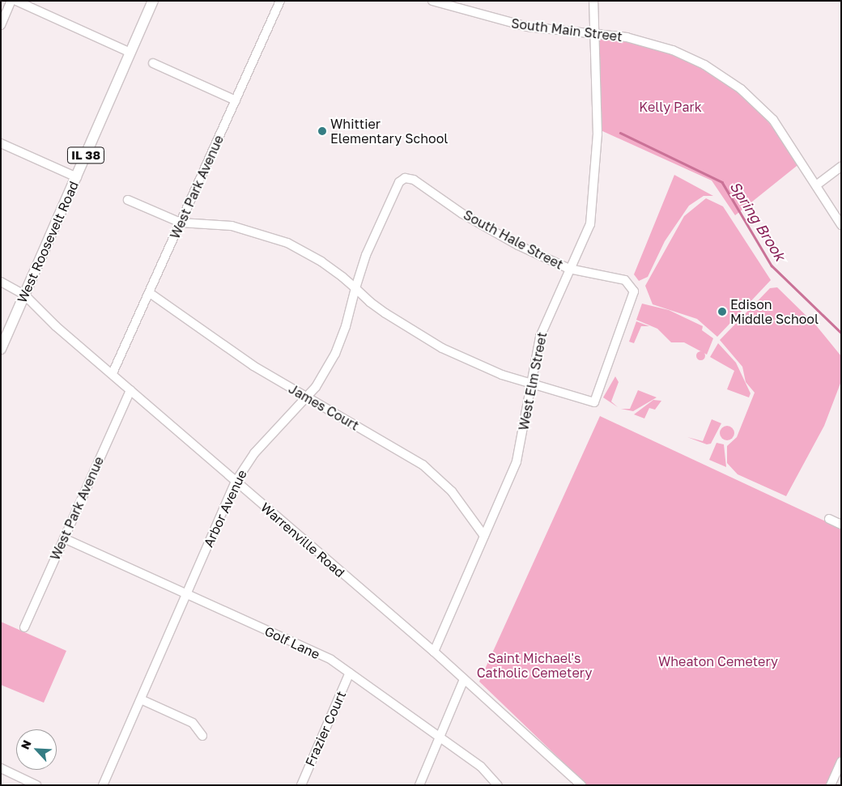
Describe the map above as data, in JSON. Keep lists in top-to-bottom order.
{
  "streets": {
    "main road": ["IL 38", "West Roosevelt Road"],
    "street": [
      "South Main Street",
      "West Park Avenue",
      "South Hale Street",
      "West Elm Street",
      "James Court",
      "Arbor Avenue",
      "Warrenville Road",
      "Golf Lane",
      "Frazier Court"
    ]
  },
  "crossings": [
    ["South Main Street", "West Elm Street"],
    ["West Park Avenue", "James Court"],
    ["West Park Avenue", "Warrenville Road"],
    ["West Park Avenue", "Golf Lane"],
    ["South Hale Street", "West Elm Street"],
    ["South Hale Street", "Arbor Avenue"],
    ["West Roosevelt Road", "Warrenville Road"],
    ["West Elm Street", "James Court"],
    ["West Elm Street", "Warrenville Road"],
    ["James Court", "Arbor Avenue"],
    ["Arbor Avenue", "Warrenville Road"],
    ["Arbor Avenue", "Golf Lane"],
    ["Golf Lane", "Frazier Court"]
  ],
  "water": ["Spring Brook"],
  "parks": ["Kelly Park", "Saint Michael's Catholic Cemetery", "Wheaton Cemetery"],
  "places": ["Whittier Elementary School", "Edison Middle School"],
  "north": "top left"
}
